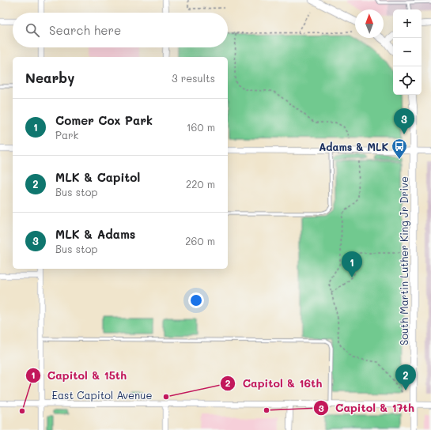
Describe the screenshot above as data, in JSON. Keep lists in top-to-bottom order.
{
  "streets": {
    "street": ["South Martin Luther King Jr Drive", "East Capitol Avenue"]
  },
  "crossings": [
    ["South Martin Luther King Jr Drive", "East Capitol Avenue"]
  ],
  "places": {
    "bus stop": ["Adams & MLK"],
    "other": ["Capitol & 16th", "Capitol & 17th", "Capitol & 15th"]
  },
  "north": "top",
  "page": {
    "map_buttons": ["+", "−"],
    "search": "Search here",
    "heading": ["Nearby", "3 results"],
    "list": [
      {
        "mark": "1",
        "name": "Comer Cox Park",
        "note": "Park",
        "value": "160 m"
      },
      {
        "mark": "2",
        "name": "MLK & Capitol",
        "note": "Bus stop",
        "value": "220 m"
      },
      {
        "mark": "3",
        "name": "MLK & Adams",
        "note": "Bus stop",
        "value": "260 m"
      }
    ],
    "pins": ["3", "1", "2"]
  }
}
